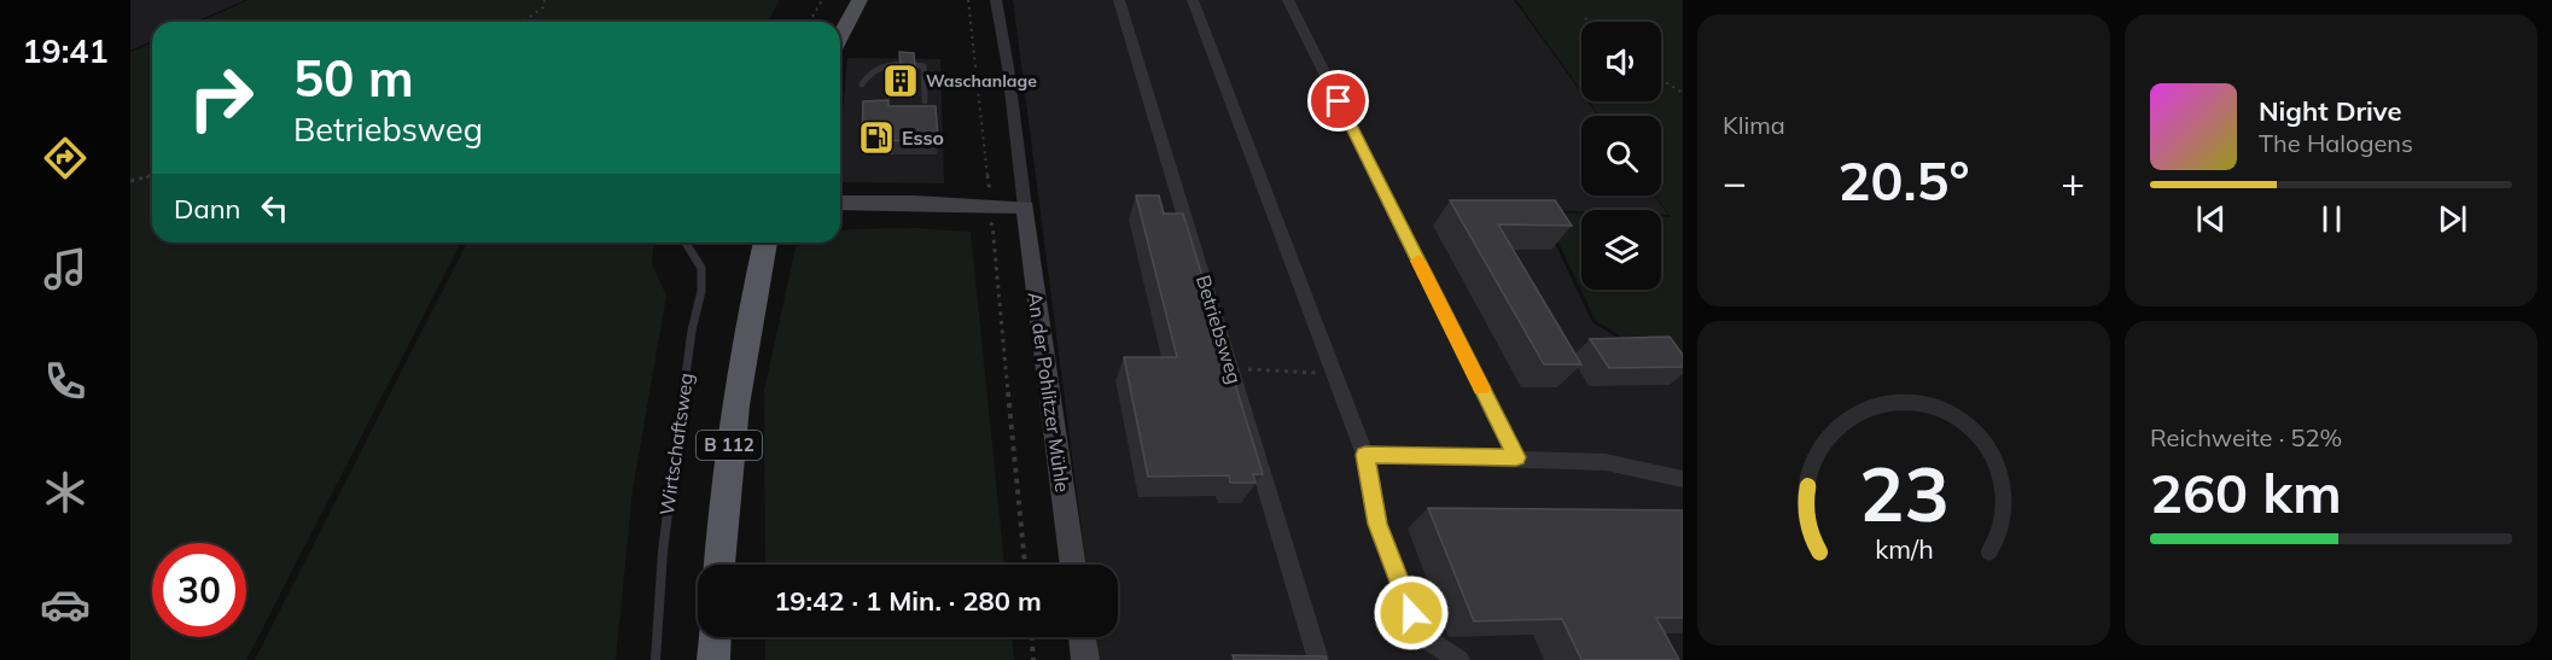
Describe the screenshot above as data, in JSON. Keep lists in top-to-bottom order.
{
  "streets": {
    "highway": ["B 112"],
    "main road": ["An der Pohlitzer Mühle"],
    "street": ["Betriebsweg"],
    "lane": ["Wirtschaftsweg"]
  },
  "places": {
    "building": ["Waschanlage"],
    "fuel station": ["Esso"]
  },
  "page": {
    "tabs": "19:41",
    "tile": [
      "Klima",
      ["Reichweite · 52%", "260 km"]
    ],
    "turn": ["50 m", "Betriebsweg"],
    "song": ["Night Drive", "The Halogens"],
    "heat": ["−", "20.5°", "+"],
    "then": "Dann",
    "limit": "30",
    "trip": "19:42 · 1 Min. · 280 m",
    "gauge": ["23", "km/h"]
  }
}
